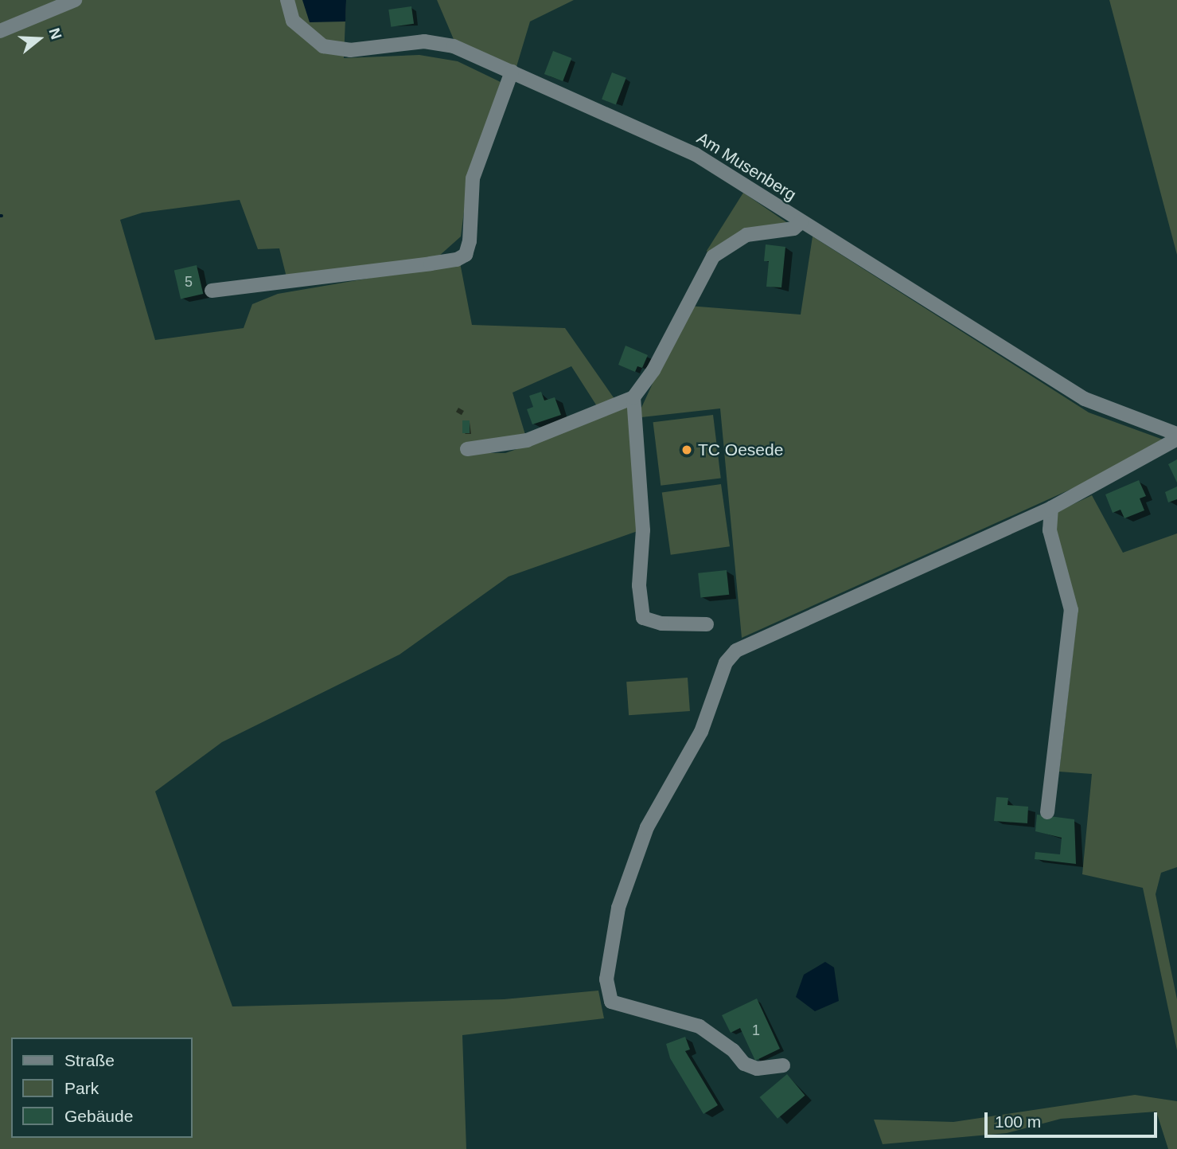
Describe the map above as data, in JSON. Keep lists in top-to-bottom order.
{
  "streets": {
    "street": ["Am Musenberg"]
  },
  "places": ["TC Oesede"],
  "house_numbers": ["5", "1"],
  "legend": ["Straße", "Park", "Gebäude"],
  "scale_bar": "100 m",
  "north": "right"
}
